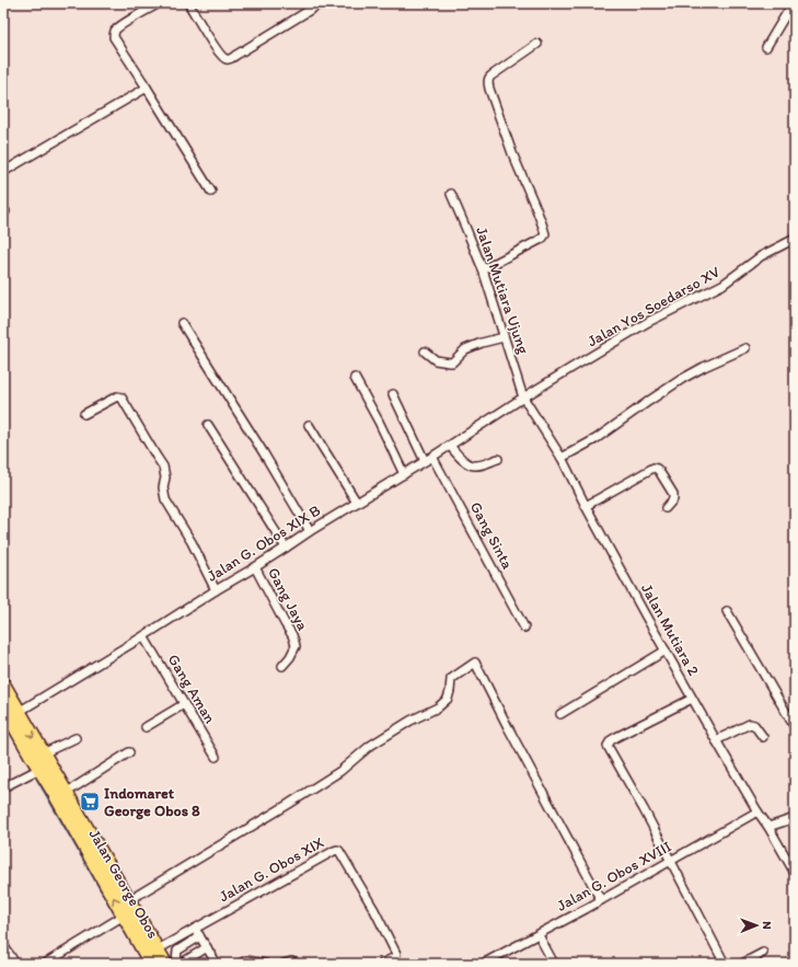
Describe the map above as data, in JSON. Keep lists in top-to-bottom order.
{
  "streets": {
    "main road": ["Jalan George Obos"],
    "street": [
      "Jalan Mutiara Ujung",
      "Jalan Yos Soedarso XV",
      "Gang Sinta",
      "Jalan G. Obos XIX B",
      "Gang Jaya",
      "Jalan Mutiara 2",
      "Gang Aman",
      "Jalan G. Obos XIX",
      "Jalan G. Obos XVIII"
    ]
  },
  "crossings": [
    ["Jalan Mutiara Ujung", "Jalan Yos Soedarso XV"],
    ["Jalan Mutiara Ujung", "Jalan G. Obos XIX B"],
    ["Jalan Mutiara Ujung", "Jalan Mutiara 2"],
    ["Jalan Yos Soedarso XV", "Jalan G. Obos XIX B"],
    ["Jalan Yos Soedarso XV", "Jalan Mutiara 2"],
    ["Gang Sinta", "Jalan G. Obos XIX B"],
    ["Jalan G. Obos XIX B", "Gang Jaya"],
    ["Jalan G. Obos XIX B", "Jalan Mutiara 2"],
    ["Jalan G. Obos XIX B", "Gang Aman"],
    ["Jalan G. Obos XIX B", "Jalan George Obos"],
    ["Jalan Mutiara 2", "Jalan G. Obos XVIII"],
    ["Jalan G. Obos XIX", "Jalan George Obos"]
  ],
  "places": {
    "supermarket": ["Indomaret George Obos 8"]
  },
  "north": "right"
}
